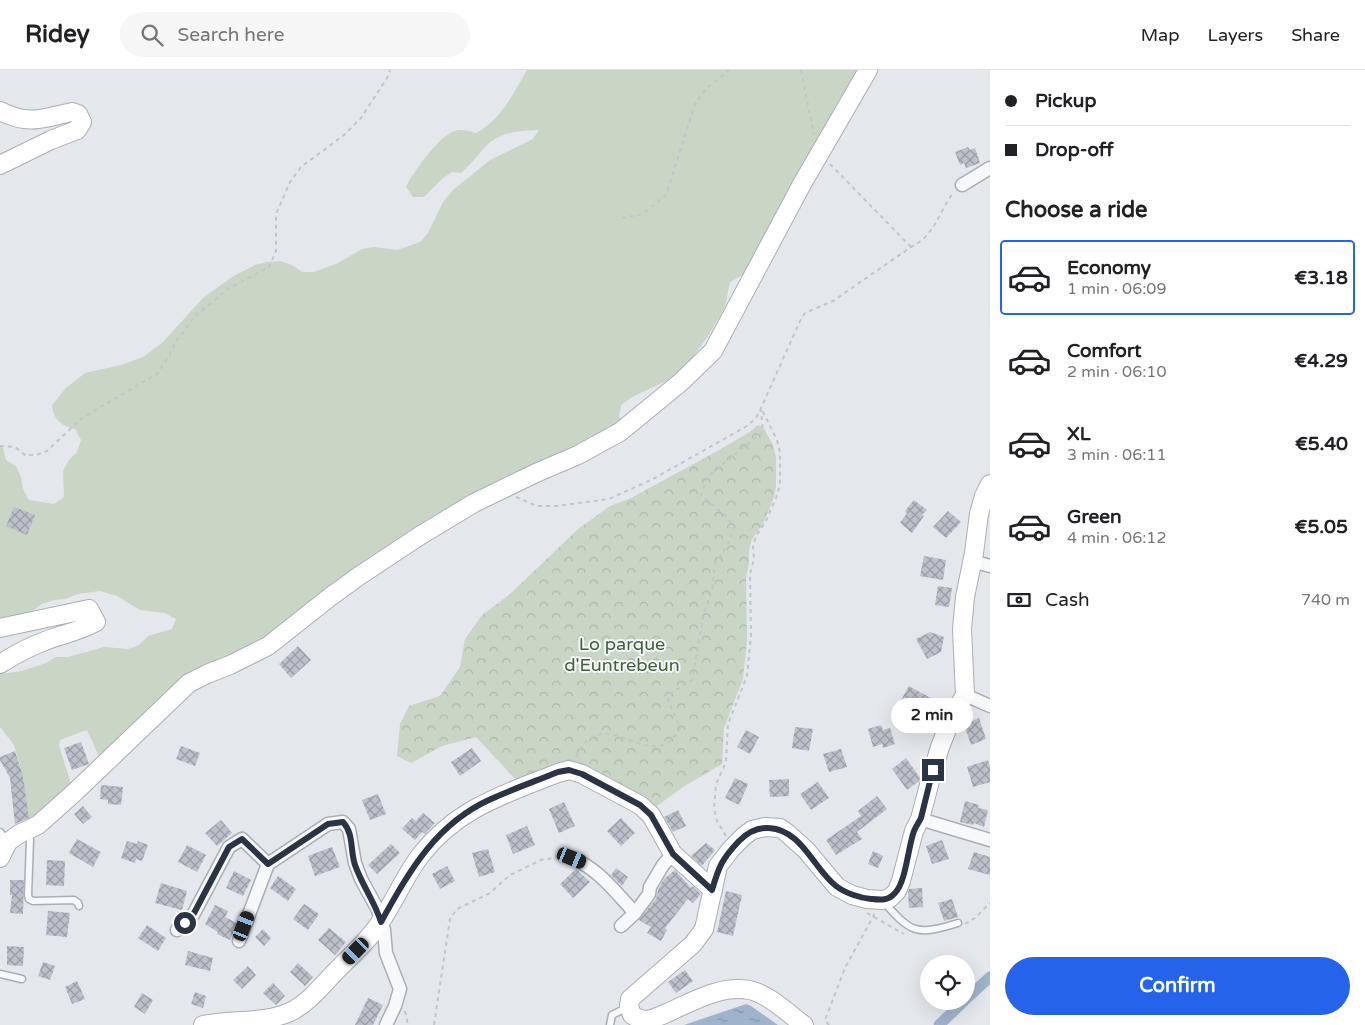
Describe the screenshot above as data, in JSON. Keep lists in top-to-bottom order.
{
  "parks": ["Lo parque d'Euntrebeun"],
  "page": {
    "header": "Ridey",
    "search": "Search here",
    "nav": ["Map", "Layers", "Share"],
    "banner": ["Pickup", "Drop-off"],
    "heading": "Choose a ride",
    "list": [
      {
        "name": "Economy",
        "note": "1 min · 06:09",
        "value": "€3.18"
      },
      {
        "name": "Comfort",
        "note": "2 min · 06:10",
        "value": "€4.29"
      },
      {
        "name": "XL",
        "note": "3 min · 06:11",
        "value": "€5.40"
      },
      {
        "name": "Green",
        "note": "4 min · 06:12",
        "value": "€5.05"
      }
    ],
    "pay": ["Cash", "740 m"],
    "bubble": "2 min",
    "buttons": "Confirm"
  }
}
